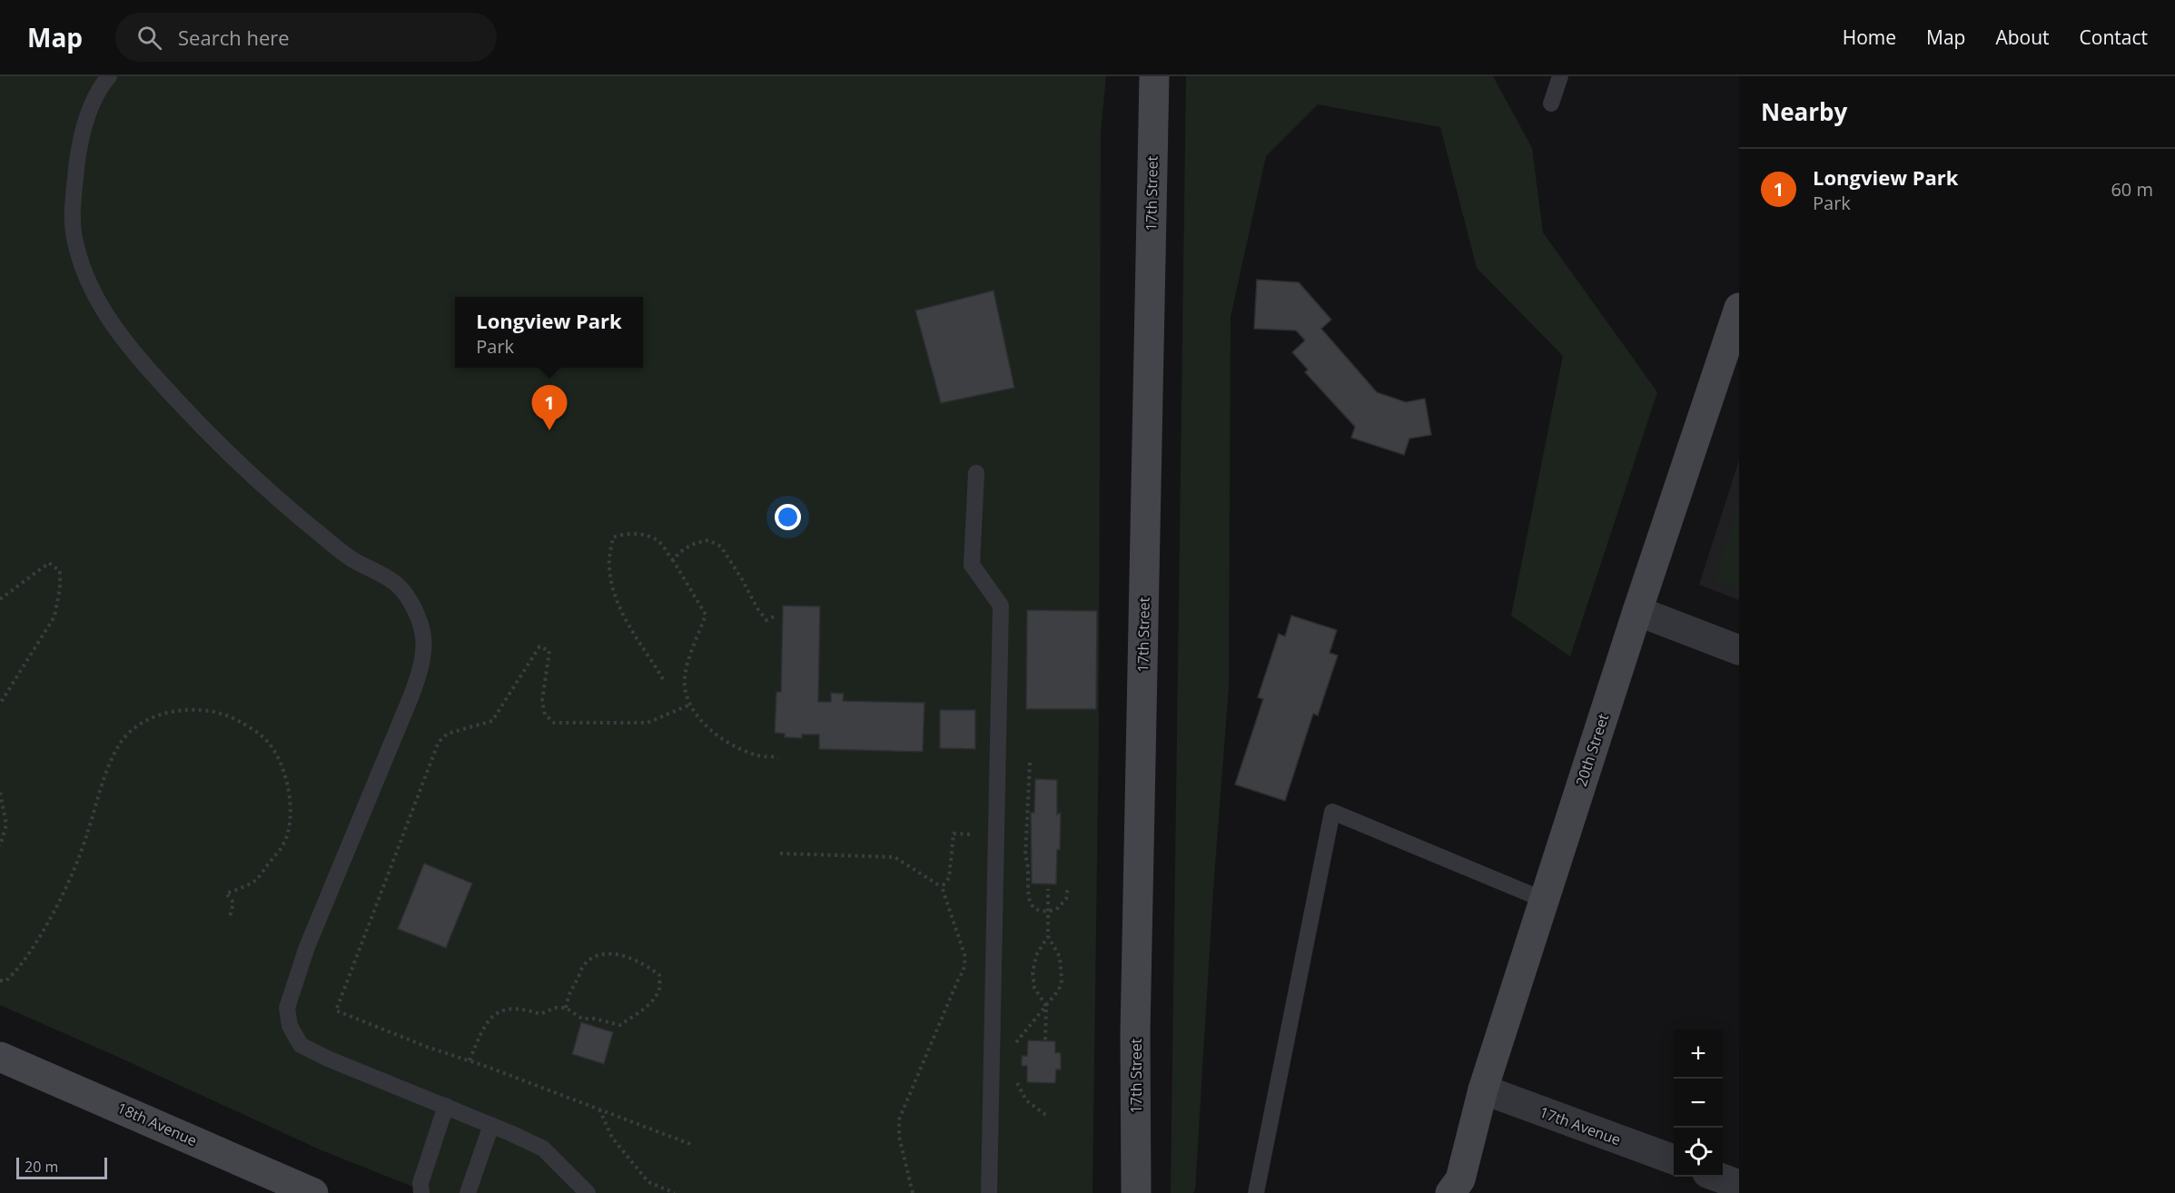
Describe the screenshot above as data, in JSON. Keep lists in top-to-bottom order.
{
  "streets": {
    "street": [
      "17th Street",
      "20th Street",
      "18th Avenue",
      "17th Avenue"
    ]
  },
  "crossings": [
    ["20th Street", "17th Avenue"]
  ],
  "scale_bar": "20 m",
  "page": {
    "header": "Map",
    "search": "Search here",
    "nav": [
      "Home",
      "Map",
      "About",
      "Contact"
    ],
    "heading": "Nearby",
    "list": [
      {
        "mark": "1",
        "name": "Longview Park",
        "note": "Park",
        "value": "60 m"
      }
    ],
    "popup": ["Longview Park", "Park"],
    "pins": "1",
    "map_buttons": ["+", "−"],
    "scale": "20 m"
  }
}
